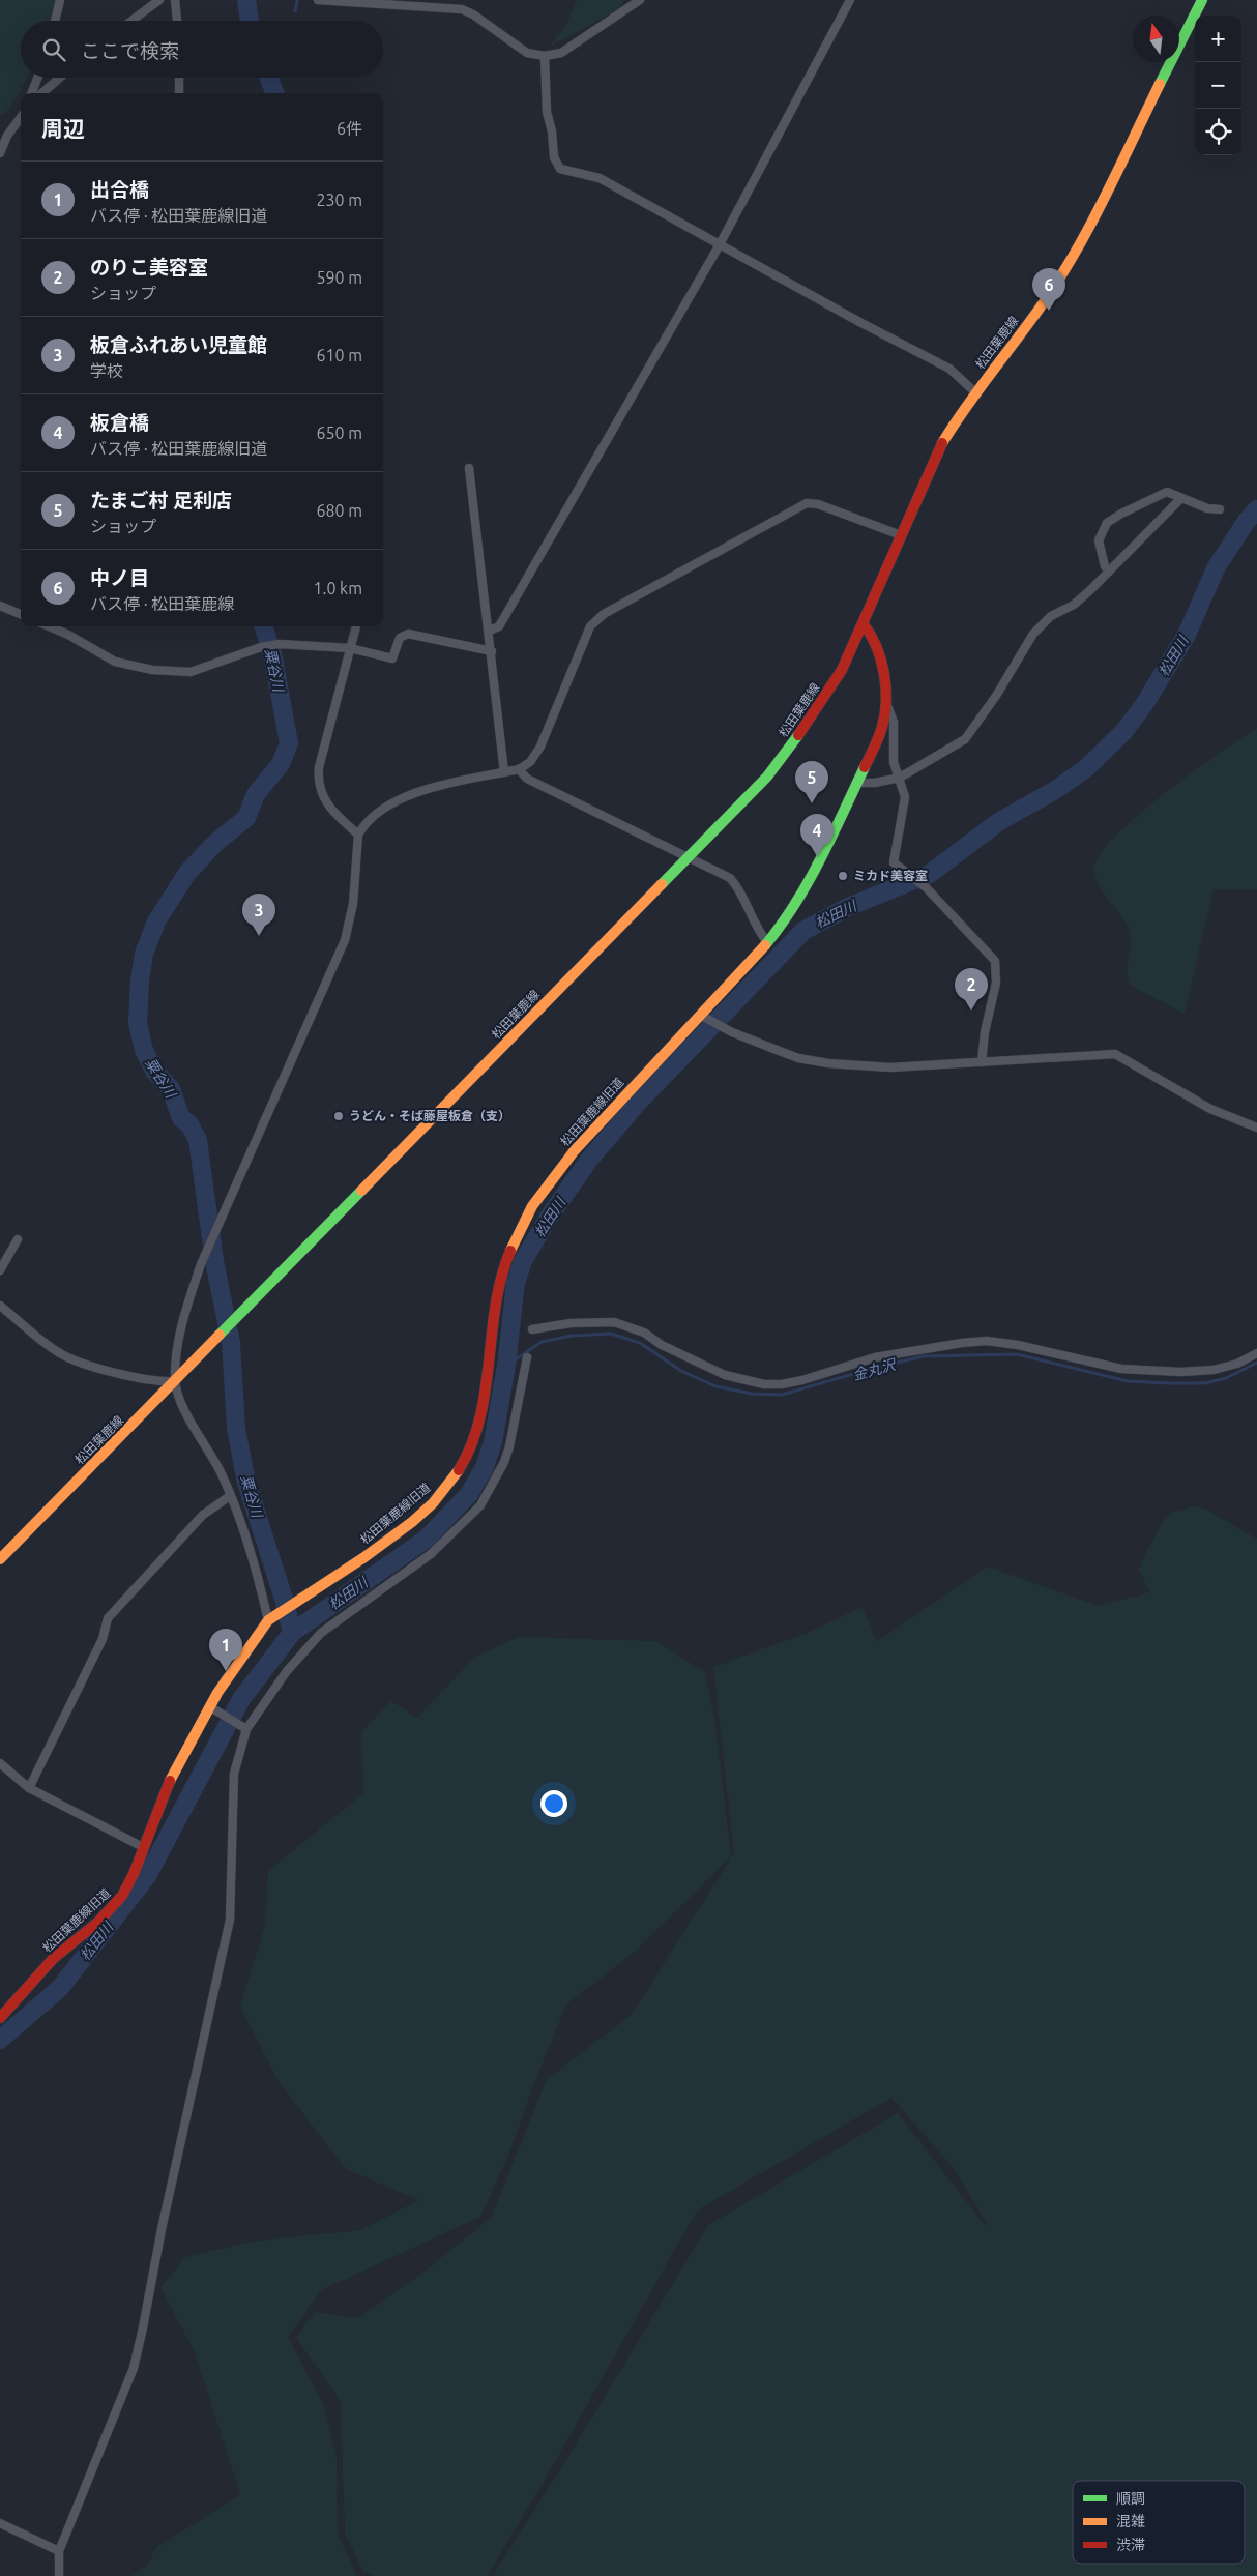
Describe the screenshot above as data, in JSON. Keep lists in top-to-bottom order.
{
  "streets": {
    "main road": ["松田葉鹿線", "松田葉鹿線旧道"]
  },
  "crossings": [
    ["松田葉鹿線", "松田葉鹿線旧道"]
  ],
  "water": ["松田川", "粟谷川", "金丸沢"],
  "places": ["ミカド美容室", "うどん・そば藤屋板倉（支）"],
  "legend": ["順調", "混雑", "渋滞"],
  "north": "top",
  "page": {
    "map_buttons": ["+", "−"],
    "search": "ここで検索",
    "heading": ["周辺", "6件"],
    "list": [
      {
        "mark": "1",
        "name": "出合橋",
        "note": "バス停 · 松田葉鹿線旧道",
        "value": "230 m"
      },
      {
        "mark": "2",
        "name": "のりこ美容室",
        "note": "ショップ",
        "value": "590 m"
      },
      {
        "mark": "3",
        "name": "板倉ふれあい児童館",
        "note": "学校",
        "value": "610 m"
      },
      {
        "mark": "4",
        "name": "板倉橋",
        "note": "バス停 · 松田葉鹿線旧道",
        "value": "650 m"
      },
      {
        "mark": "5",
        "name": "たまご村 足利店",
        "note": "ショップ",
        "value": "680 m"
      },
      {
        "mark": "6",
        "name": "中ノ目",
        "note": "バス停 · 松田葉鹿線",
        "value": "1.0 km"
      }
    ],
    "pins": [
      "6",
      "5",
      "4",
      "3",
      "2",
      "1"
    ]
  }
}
